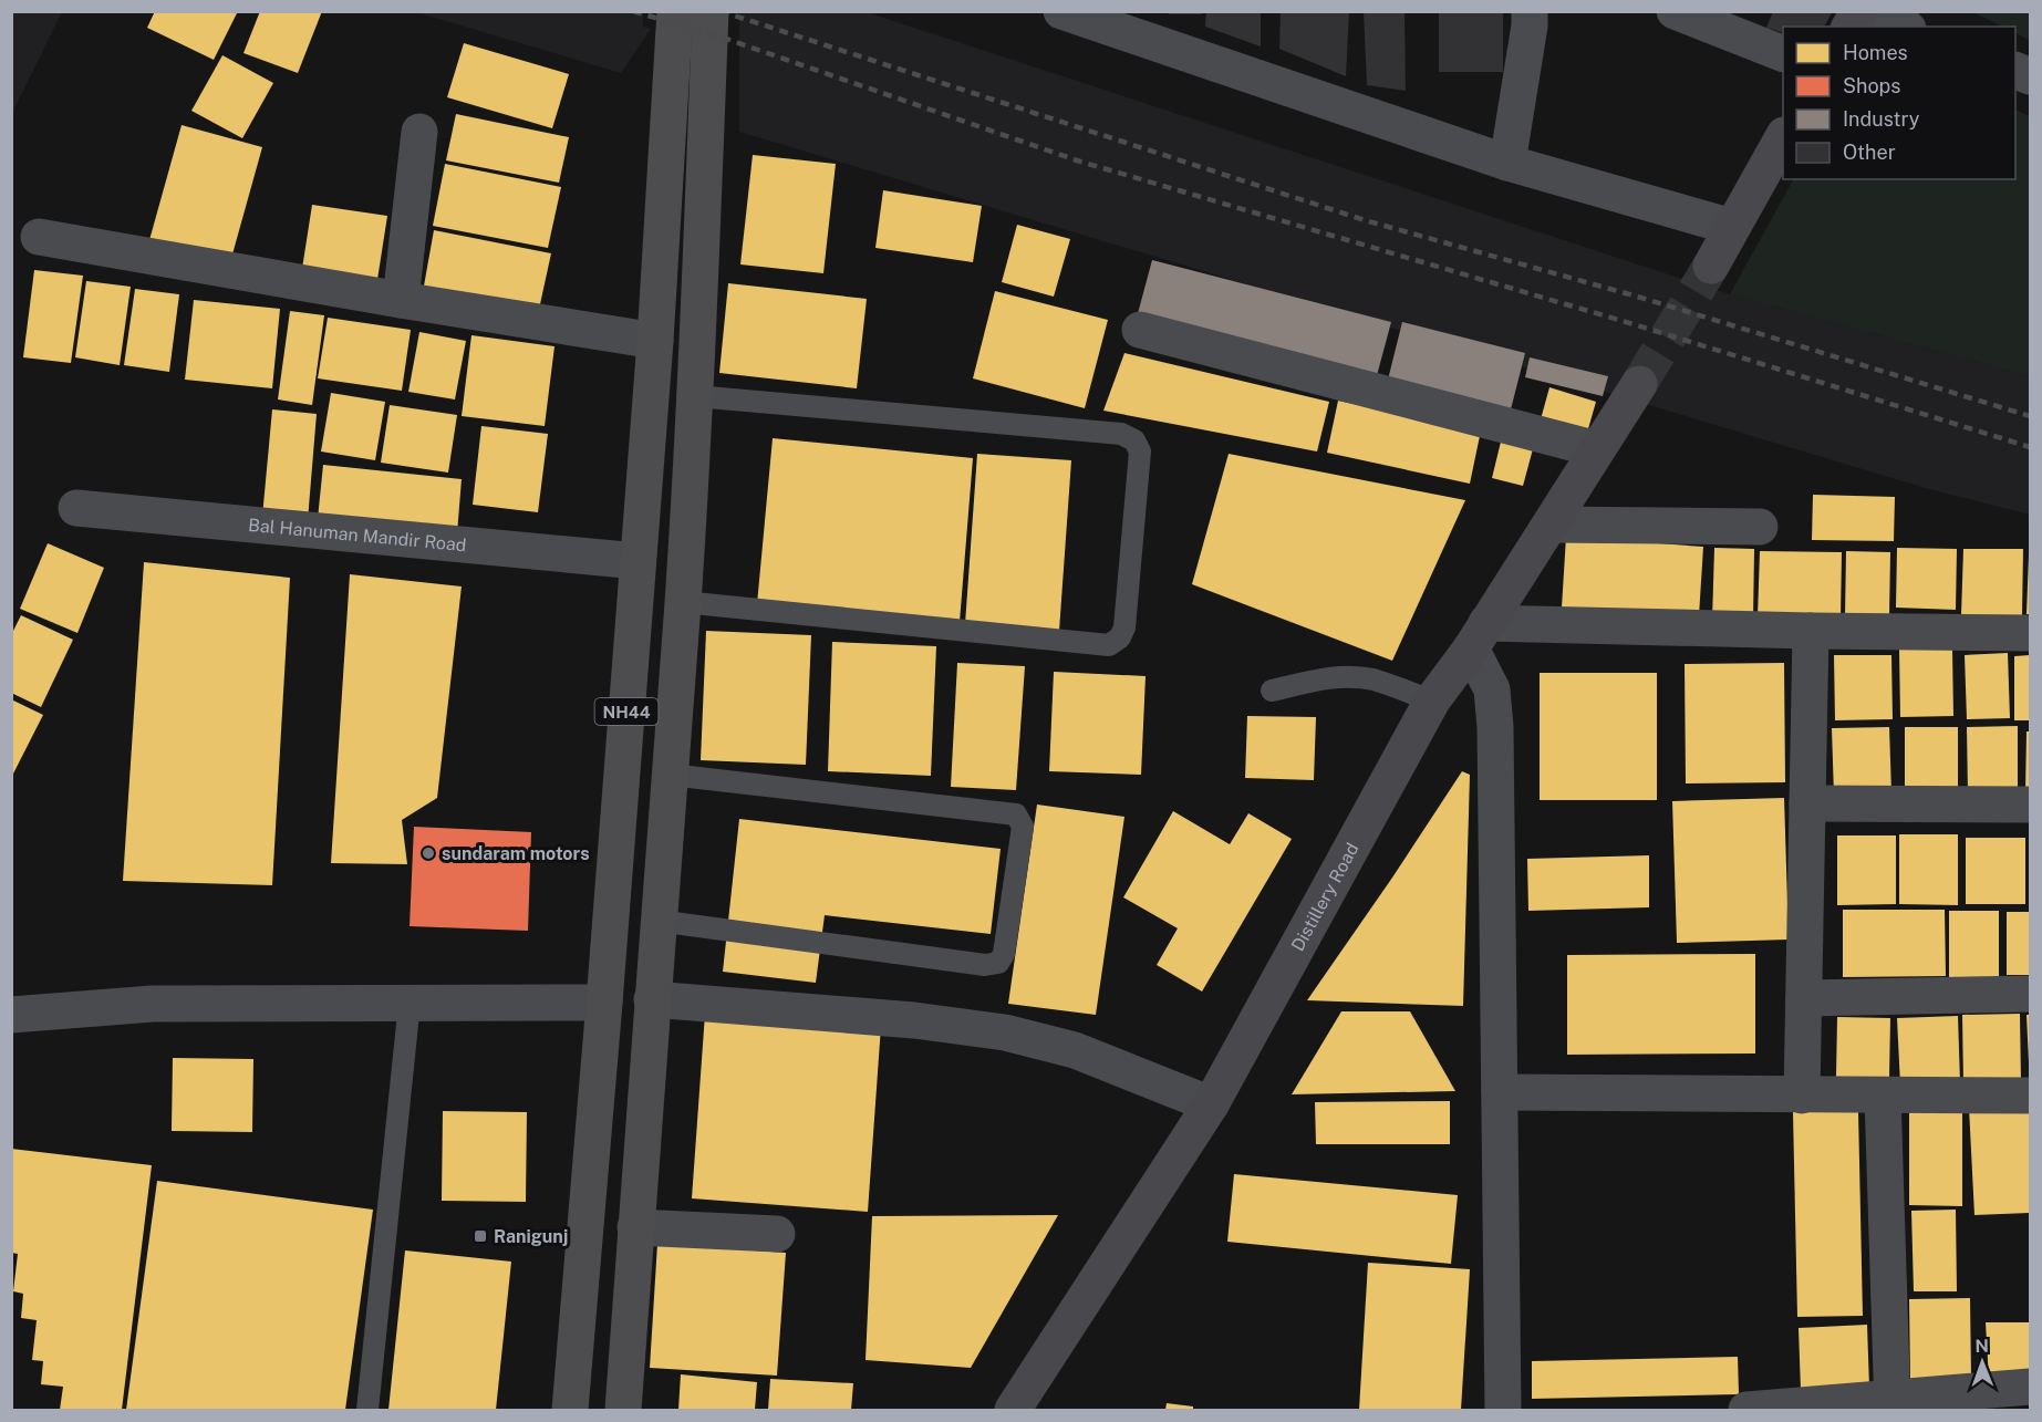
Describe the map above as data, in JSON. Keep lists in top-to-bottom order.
{
  "streets": {
    "highway": ["NH44"],
    "street": ["Bal Hanuman Mandir Road", "Distillery Road"]
  },
  "crossings": [
    ["Bal Hanuman Mandir Road", "NH44"]
  ],
  "places": {
    "other": ["sundaram motors"],
    "transit": ["Ranigunj"]
  },
  "legend": [
    "Homes",
    "Shops",
    "Industry",
    "Other"
  ],
  "north": "top"
}
